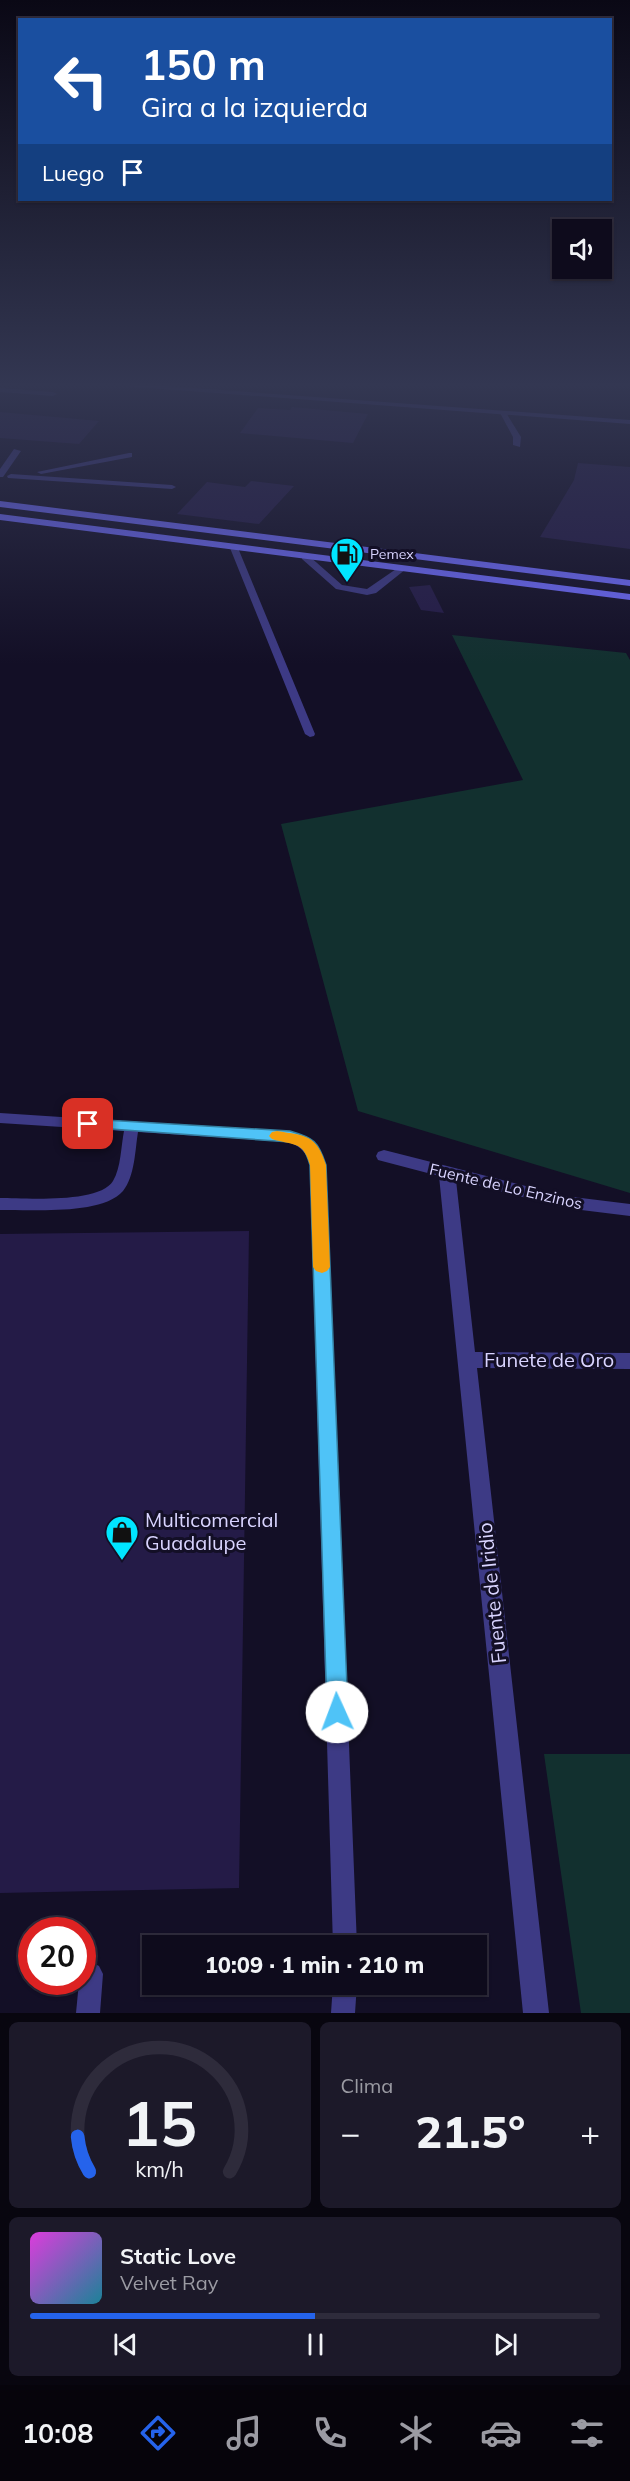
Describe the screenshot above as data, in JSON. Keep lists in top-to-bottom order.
{
  "streets": {
    "street": ["Fuente de Lo Enzinos", "Funete de Oro", "Fuente de Iridio"]
  },
  "crossings": [
    ["Fuente de Lo Enzinos", "Fuente de Iridio"],
    ["Funete de Oro", "Fuente de Iridio"]
  ],
  "places": {
    "fuel station": ["Pemex"],
    "shop": ["Multicomercial Guadalupe"]
  },
  "page": {
    "turn": ["150 m", "Gira a la izquierda"],
    "then": "Luego",
    "limit": "20",
    "trip": "10:09 · 1 min · 210 m",
    "tile": "Clima",
    "heat": ["−", "21.5°", "+"],
    "song": ["Static Love", "Velvet Ray"],
    "tabs": "10:08",
    "gauge": ["15", "km/h"]
  }
}
